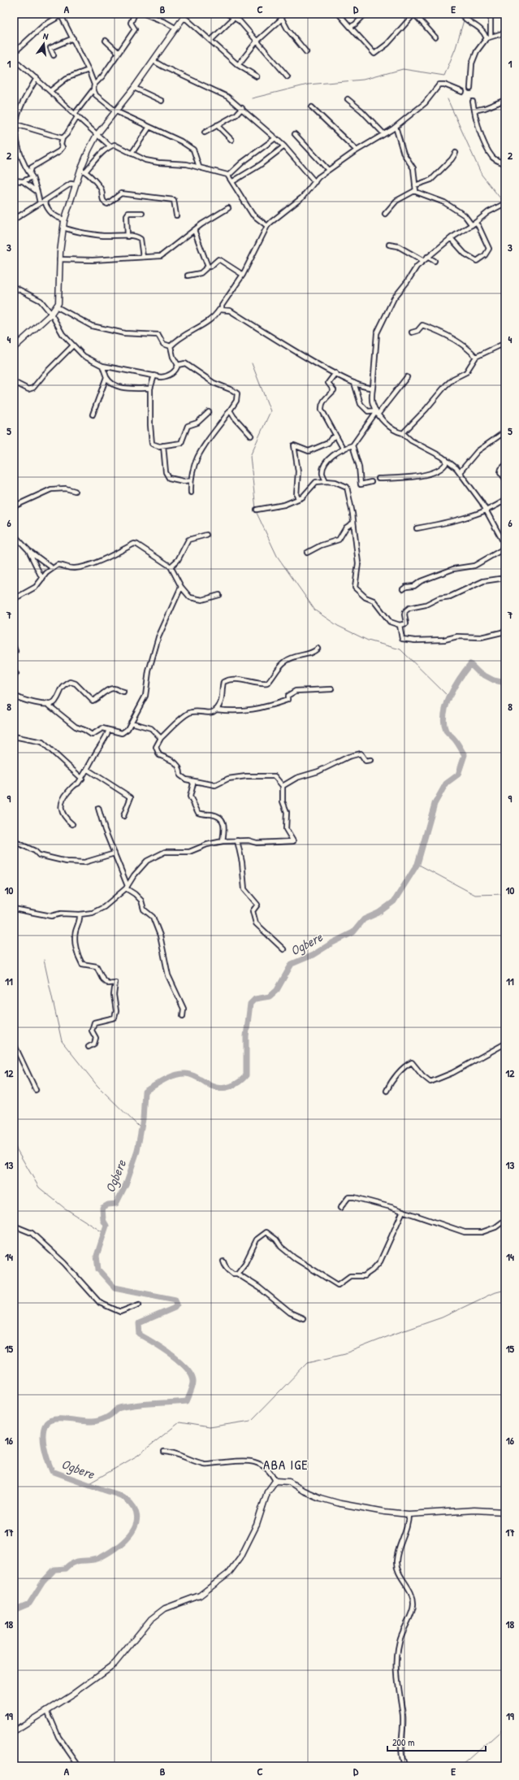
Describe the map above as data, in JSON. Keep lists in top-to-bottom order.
{
  "districts": ["ABA IGE"],
  "water": ["Ogbere"],
  "scale_bar": "200 m",
  "north": "top",
  "grid": {
    "columns": [
      "A",
      "B",
      "C",
      "D",
      "E"
    ],
    "rows": [
      "1",
      "2",
      "3",
      "4",
      "5",
      "6",
      "7",
      "8",
      "9",
      "10",
      "11",
      "12",
      "13",
      "14",
      "15",
      "16",
      "17",
      "18",
      "19"
    ]
  }
}
